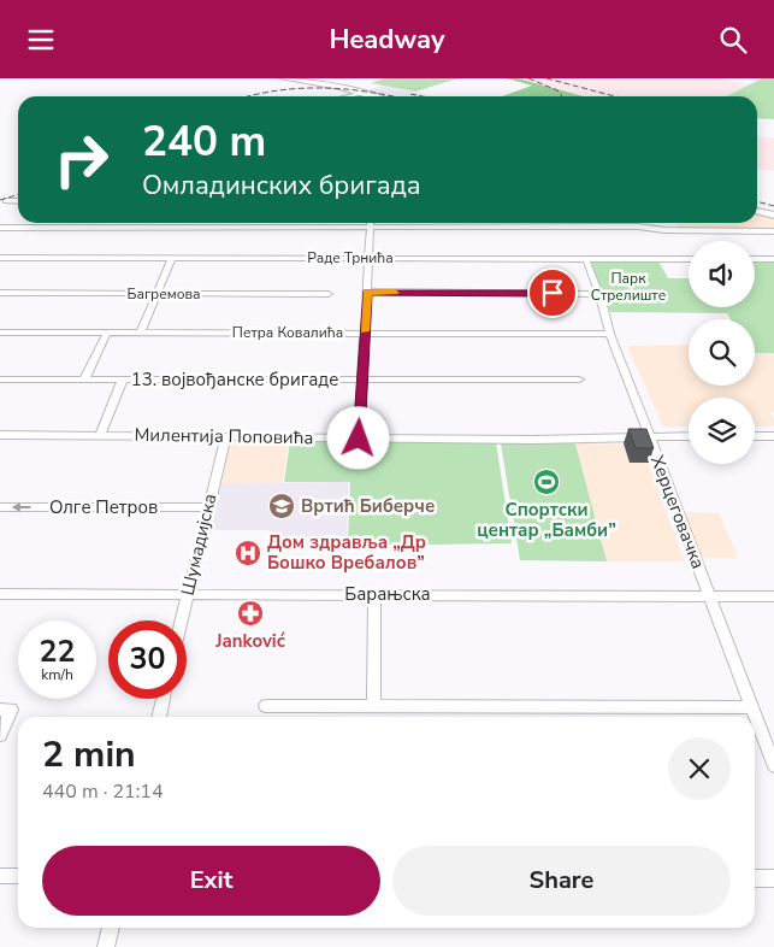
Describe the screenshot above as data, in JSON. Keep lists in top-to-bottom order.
{
  "streets": {
    "street": [
      "Раде Трнића",
      "Багремова",
      "Петра Ковалића",
      "13. војвођанске бригаде",
      "Милентија Поповића",
      "Олге Петров",
      "Херцеговачка",
      "Шумадијска",
      "Барањска"
    ]
  },
  "crossings": [
    ["Раде Трнића", "Херцеговачка"],
    ["Петра Ковалића", "Херцеговачка"],
    ["Милентија Поповића", "Херцеговачка"],
    ["Милентија Поповића", "Шумадијска"],
    ["Олге Петров", "Шумадијска"],
    ["Херцеговачка", "Барањска"],
    ["Шумадијска", "Барањска"]
  ],
  "one_way": ["Олге Петров"],
  "parks": ["Парк Стрелиште"],
  "places": {
    "sports": ["Спортски центар „Бамби”"],
    "school or university": ["Вртић Биберче"],
    "hospital": ["Дом здравља „Др Бошко Вребалов”"],
    "pharmacy": ["Janković"]
  },
  "page": {
    "header": "Headway",
    "turn": ["240 m", "Омладинских бригада"],
    "speed": "22 km/h",
    "limit": "30",
    "heading": ["2 min", "440 m · 21:14"],
    "buttons": ["Exit", "Share"]
  }
}
